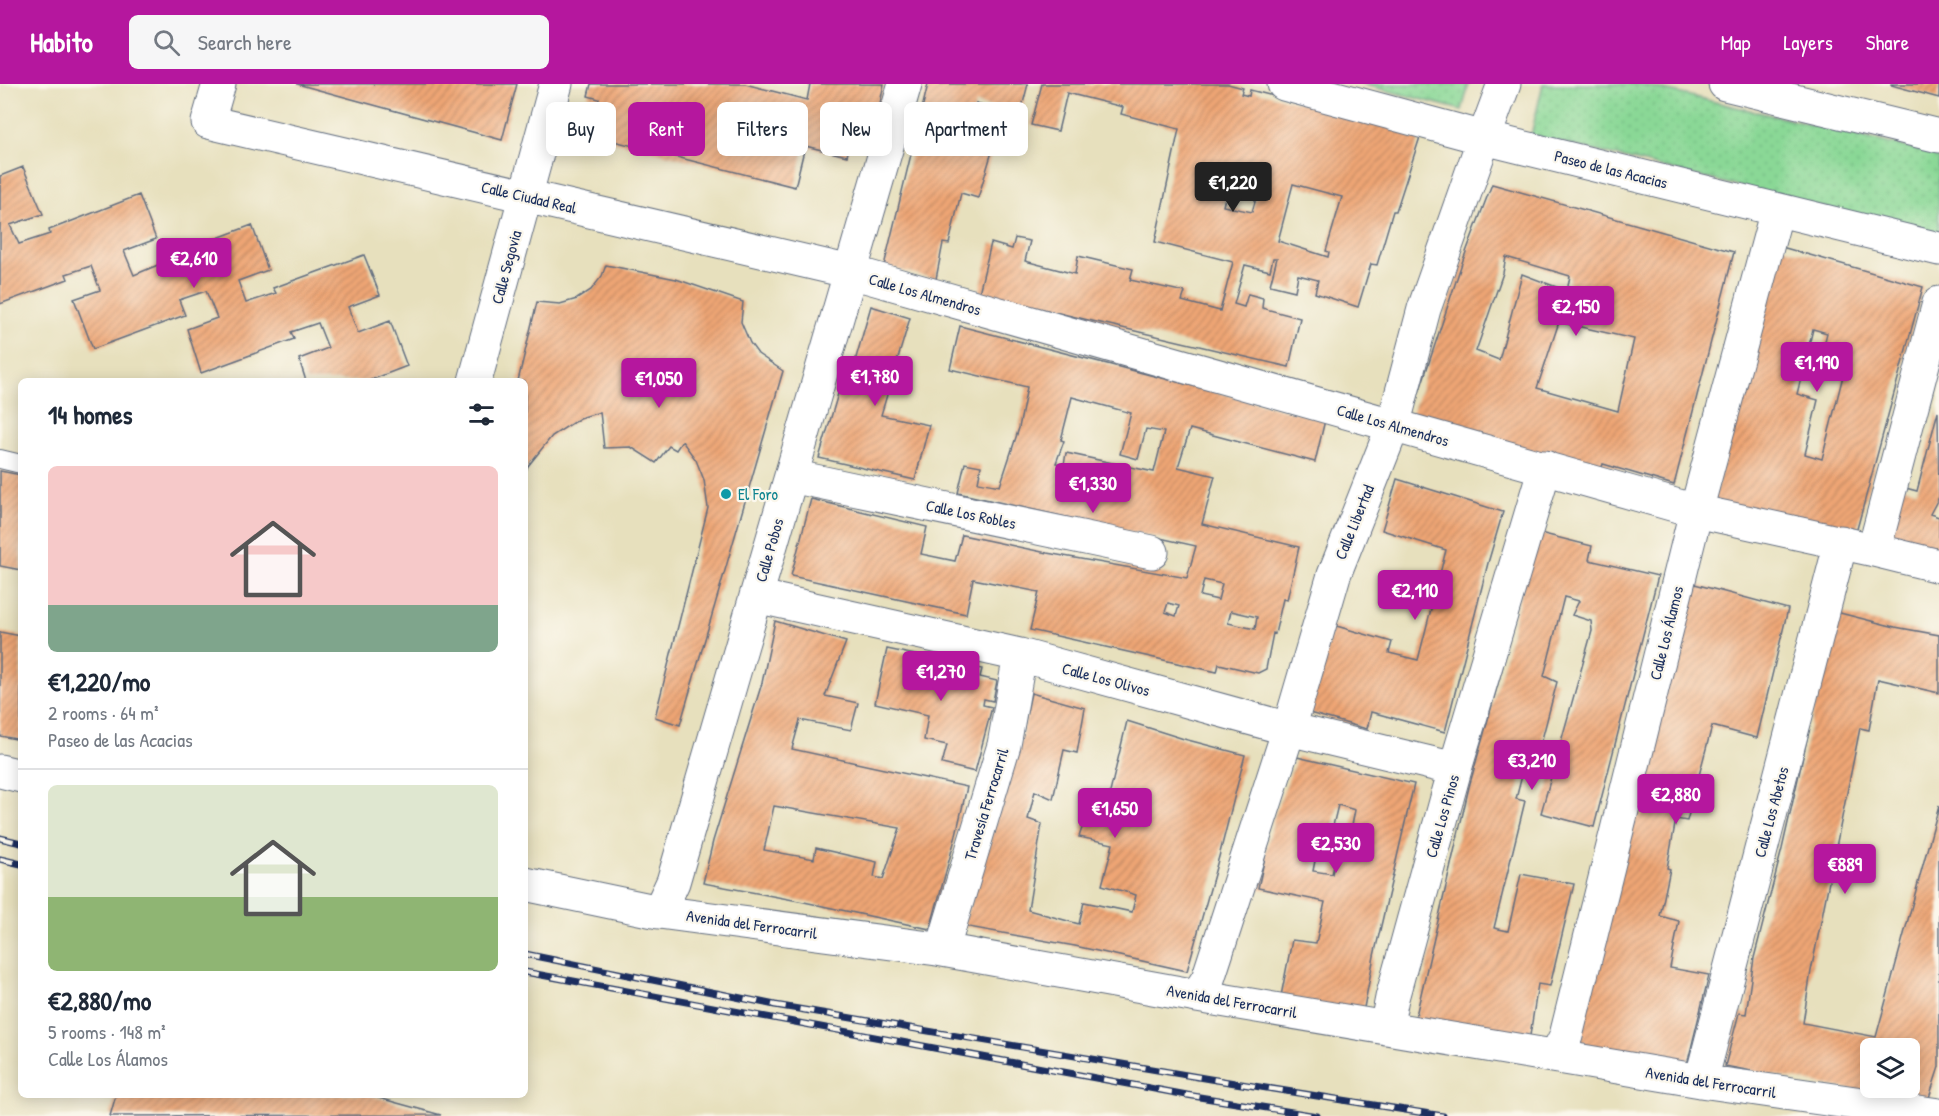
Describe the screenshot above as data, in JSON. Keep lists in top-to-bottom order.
{
  "streets": {
    "street": [
      "Paseo de las Acacias",
      "Calle Ciudad Real",
      "Calle Segovia",
      "Calle Los Almendros",
      "Calle Los Robles",
      "Calle Libertad",
      "Calle Pobos",
      "Calle Los Álamos",
      "Calle Los Olivos",
      "Travesía Ferrocarril",
      "Calle Los Abetos",
      "Calle Los Pinos",
      "Avenida del Ferrocarril"
    ]
  },
  "crossings": [
    ["Paseo de las Acacias", "Calle Libertad"],
    ["Paseo de las Acacias", "Calle Los Álamos"],
    ["Calle Ciudad Real", "Calle Segovia"],
    ["Calle Ciudad Real", "Calle Los Almendros"],
    ["Calle Ciudad Real", "Calle Pobos"],
    ["Calle Los Almendros", "Calle Libertad"],
    ["Calle Los Almendros", "Calle Pobos"],
    ["Calle Los Almendros", "Calle Los Álamos"],
    ["Calle Los Almendros", "Calle Los Abetos"],
    ["Calle Los Almendros", "Calle Los Pinos"],
    ["Calle Los Robles", "Calle Pobos"],
    ["Calle Libertad", "Calle Los Olivos"],
    ["Calle Libertad", "Avenida del Ferrocarril"],
    ["Calle Pobos", "Calle Los Olivos"],
    ["Calle Pobos", "Avenida del Ferrocarril"],
    ["Calle Los Álamos", "Avenida del Ferrocarril"],
    ["Calle Los Olivos", "Travesía Ferrocarril"],
    ["Calle Los Olivos", "Calle Los Pinos"],
    ["Travesía Ferrocarril", "Avenida del Ferrocarril"],
    ["Calle Los Abetos", "Avenida del Ferrocarril"],
    ["Calle Los Pinos", "Avenida del Ferrocarril"]
  ],
  "places": ["El Foro"],
  "page": {
    "header": "Habito",
    "search": "Search here",
    "nav": ["Map", "Layers", "Share"],
    "chip": [
      "Buy",
      "Rent",
      "Filters",
      "New",
      "Apartment"
    ],
    "price": [
      "€1,220",
      "€2,610",
      "€2,150",
      "€1,190",
      "€1,780",
      "€1,050",
      "€1,330",
      "€2,110",
      "€1,270",
      "€3,210",
      "€2,880",
      "€1,650",
      "€2,530",
      "€889"
    ],
    "heading": "14 homes",
    "list": [
      {
        "name": "€1,220/mo",
        "note": "2 rooms · 64 m² · Paseo de las Acacias"
      },
      {
        "name": "€2,880/mo",
        "note": "5 rooms · 148 m² · Calle Los Álamos"
      }
    ]
  }
}
